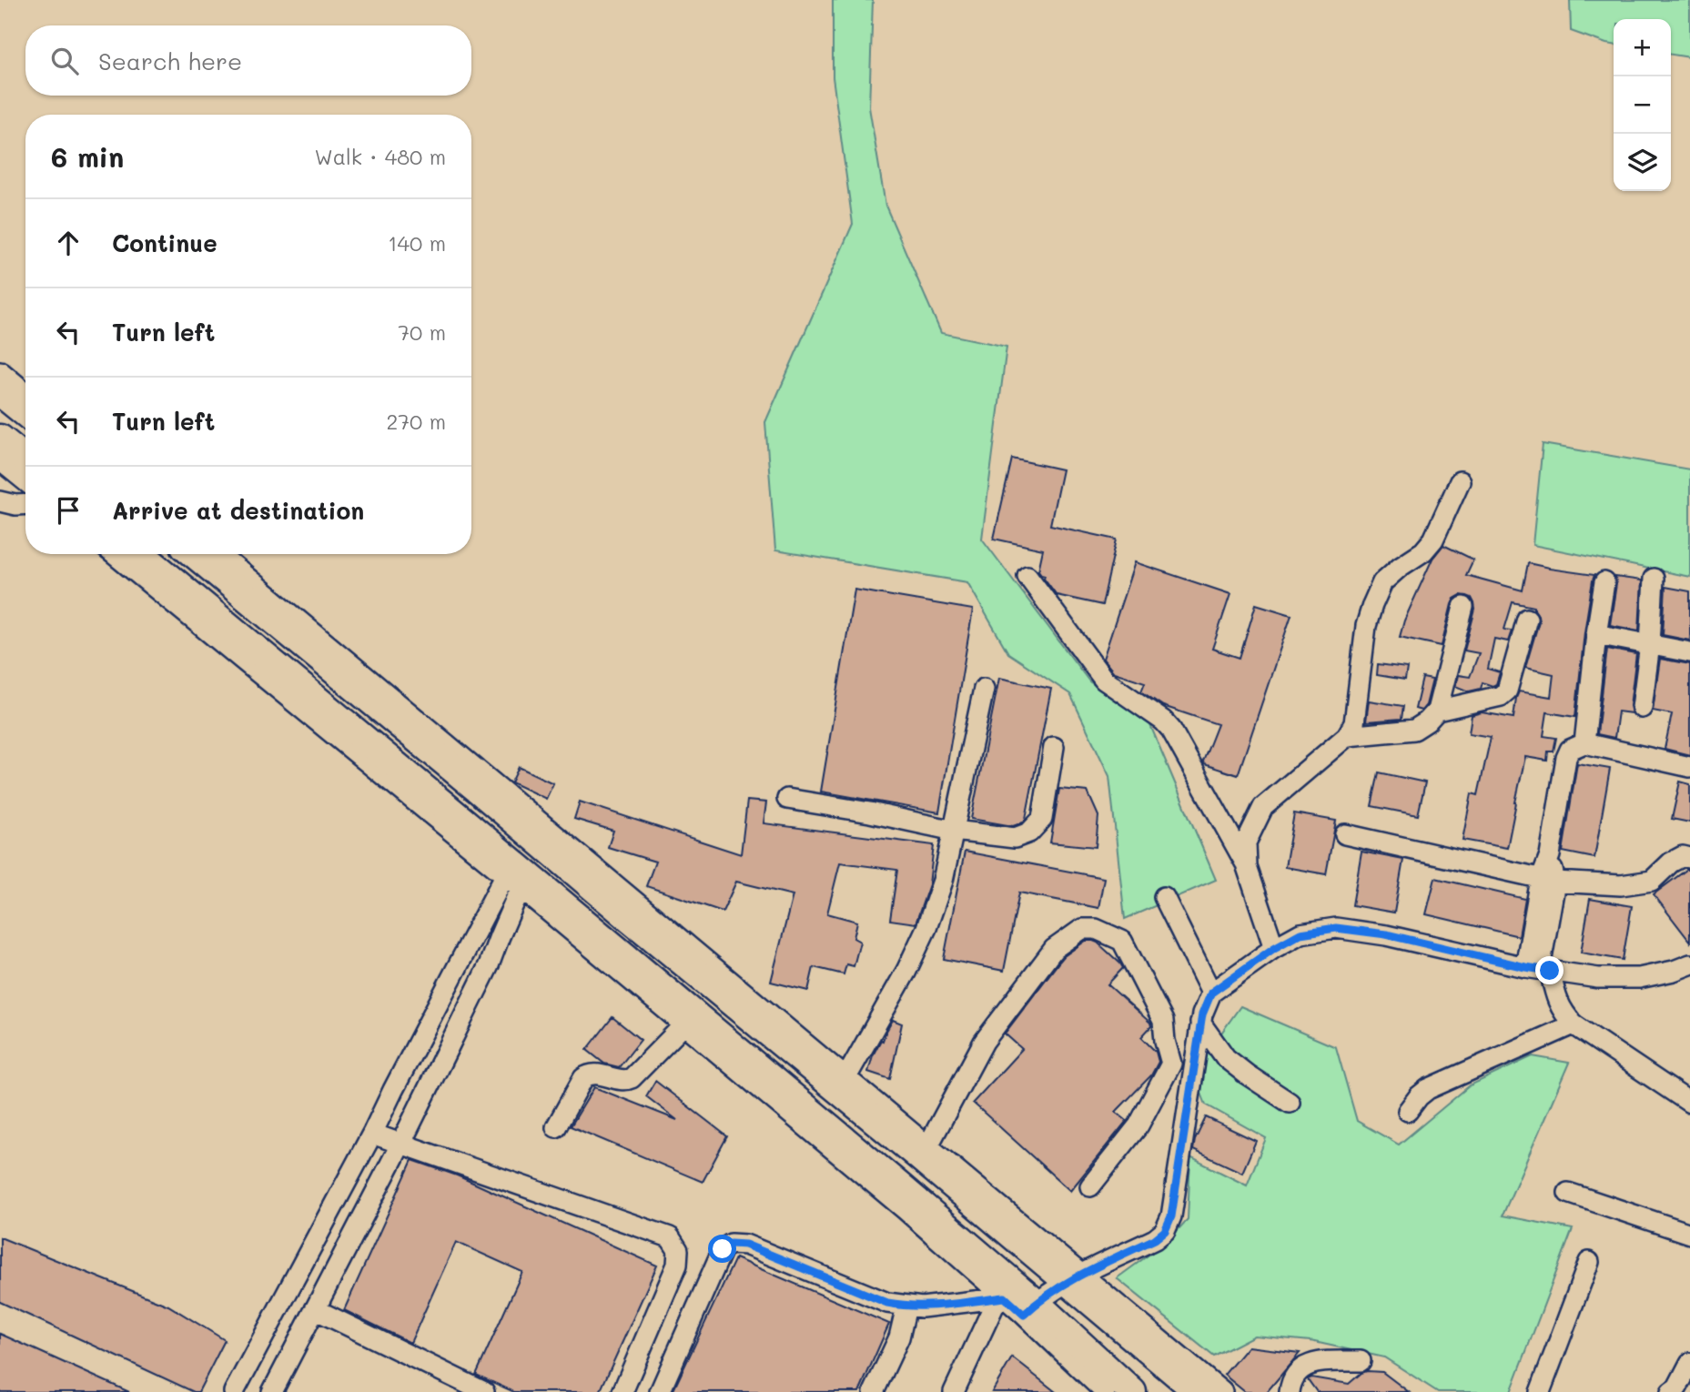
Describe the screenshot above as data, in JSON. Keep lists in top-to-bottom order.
{
  "page": {
    "map_buttons": ["+", "−"],
    "search": "Search here",
    "heading": ["6 min", "Walk · 480 m"],
    "list": [
      ["Continue", "140 m"],
      ["Turn left", "70 m"],
      ["Turn left", "270 m"],
      "Arrive at destination"
    ]
  }
}
